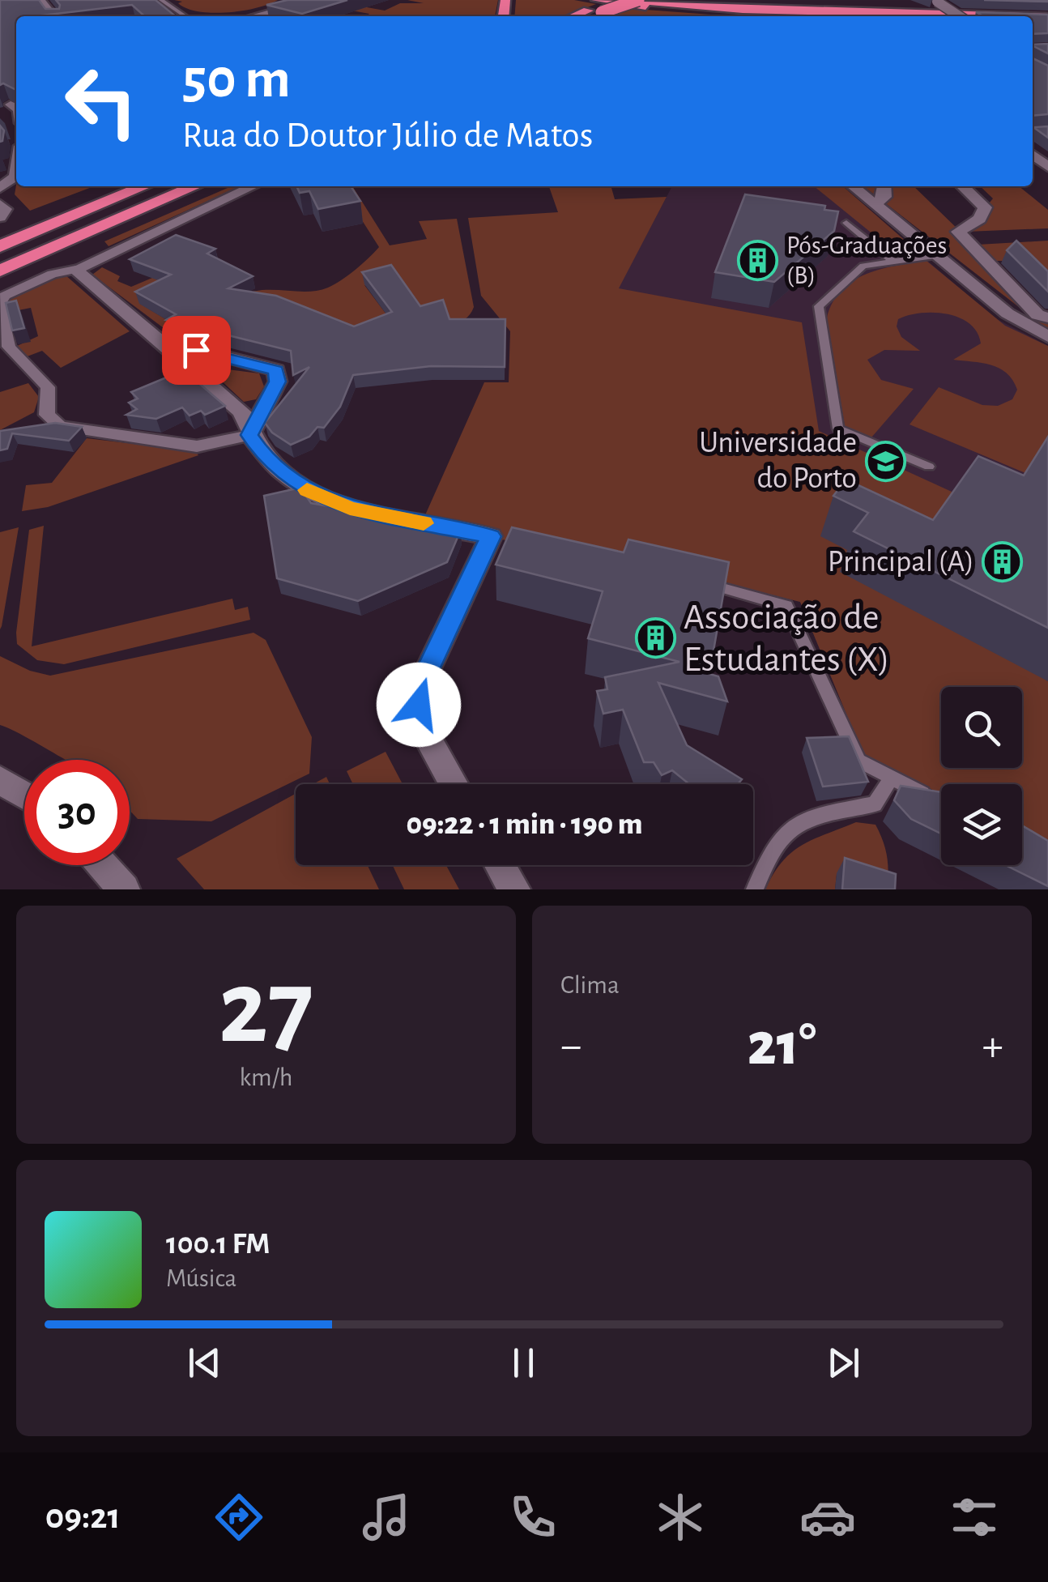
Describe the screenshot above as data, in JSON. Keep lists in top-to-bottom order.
{
  "places": {
    "building": ["Pós-Graduações (B)", "Principal (A)", "Associação de Estudantes (X)"],
    "school or university": ["Universidade do Porto"]
  },
  "page": {
    "turn": ["50 m", "Rua do Doutor Júlio de Matos"],
    "limit": "30",
    "trip": "09:22 · 1 min · 190 m",
    "tile": [
      ["27", "km/h"],
      "Clima"
    ],
    "heat": ["−", "21°", "+"],
    "song": ["100.1 FM", "Música"],
    "tabs": "09:21"
  }
}
